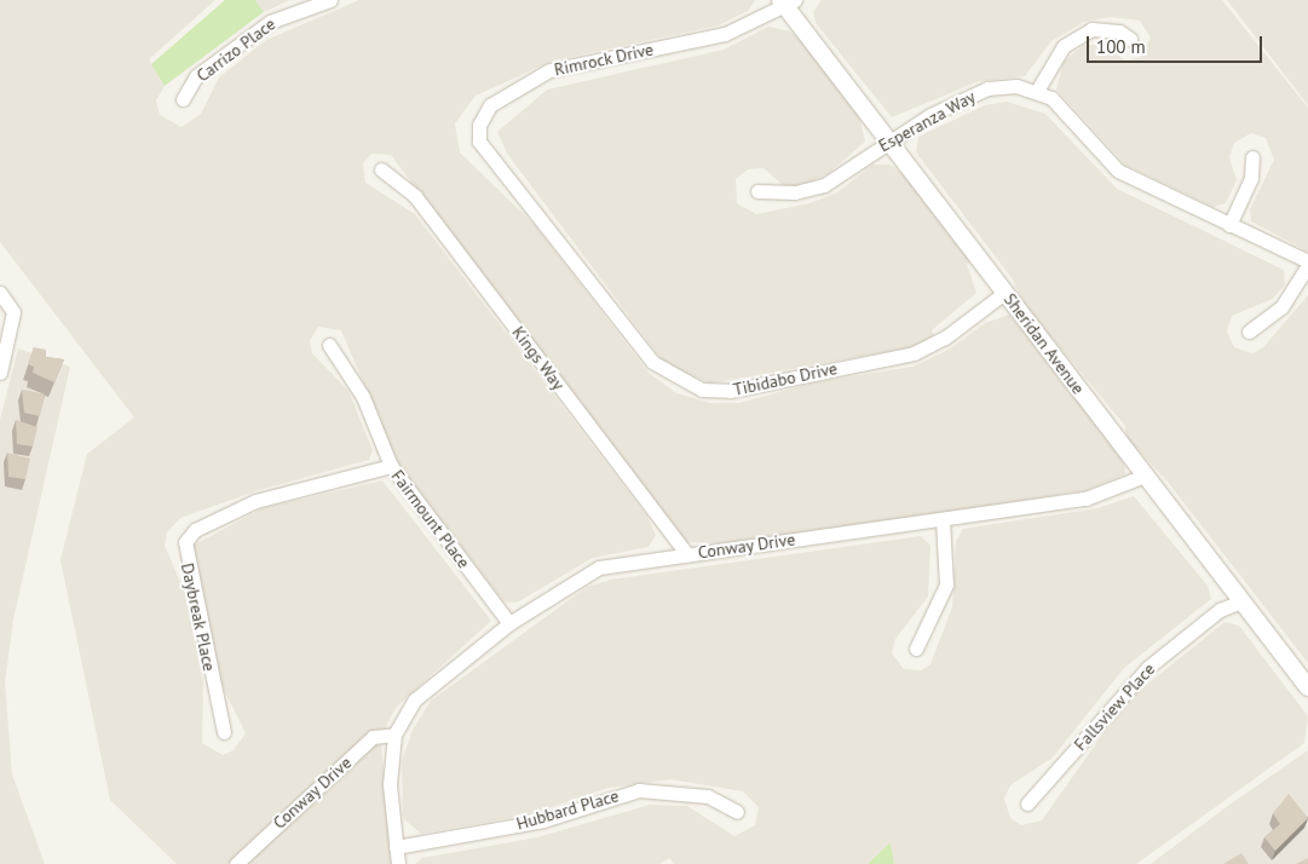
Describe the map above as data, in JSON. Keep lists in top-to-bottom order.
{
  "streets": {
    "street": [
      "Carrizo Place",
      "Rimrock Drive",
      "Esperanza Way",
      "Sheridan Avenue",
      "Kings Way",
      "Tibidabo Drive",
      "Fairmount Place",
      "Conway Drive",
      "Daybreak Place",
      "Fallsview Place",
      "Hubbard Place"
    ]
  },
  "crossings": [
    ["Rimrock Drive", "Sheridan Avenue"],
    ["Rimrock Drive", "Tibidabo Drive"],
    ["Esperanza Way", "Sheridan Avenue"],
    ["Sheridan Avenue", "Tibidabo Drive"],
    ["Sheridan Avenue", "Conway Drive"],
    ["Sheridan Avenue", "Fallsview Place"],
    ["Kings Way", "Conway Drive"],
    ["Fairmount Place", "Conway Drive"],
    ["Fairmount Place", "Daybreak Place"]
  ],
  "scale_bar": "100 m"
}
